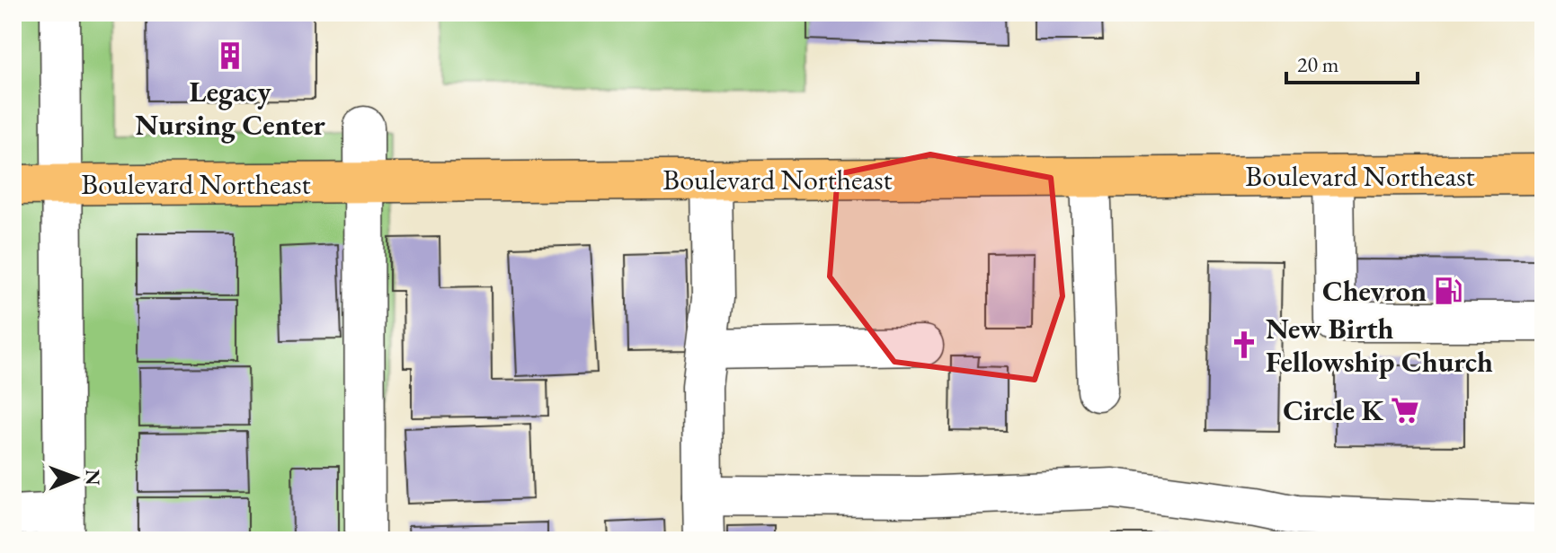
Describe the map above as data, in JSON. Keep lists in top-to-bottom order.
{
  "streets": {
    "main road": ["Boulevard Northeast"]
  },
  "places": {
    "building": ["Legacy Nursing Center"],
    "fuel station": ["Chevron"],
    "church": ["New Birth Fellowship Church"],
    "supermarket": ["Circle K"]
  },
  "scale_bar": "20 m",
  "north": "right"
}
